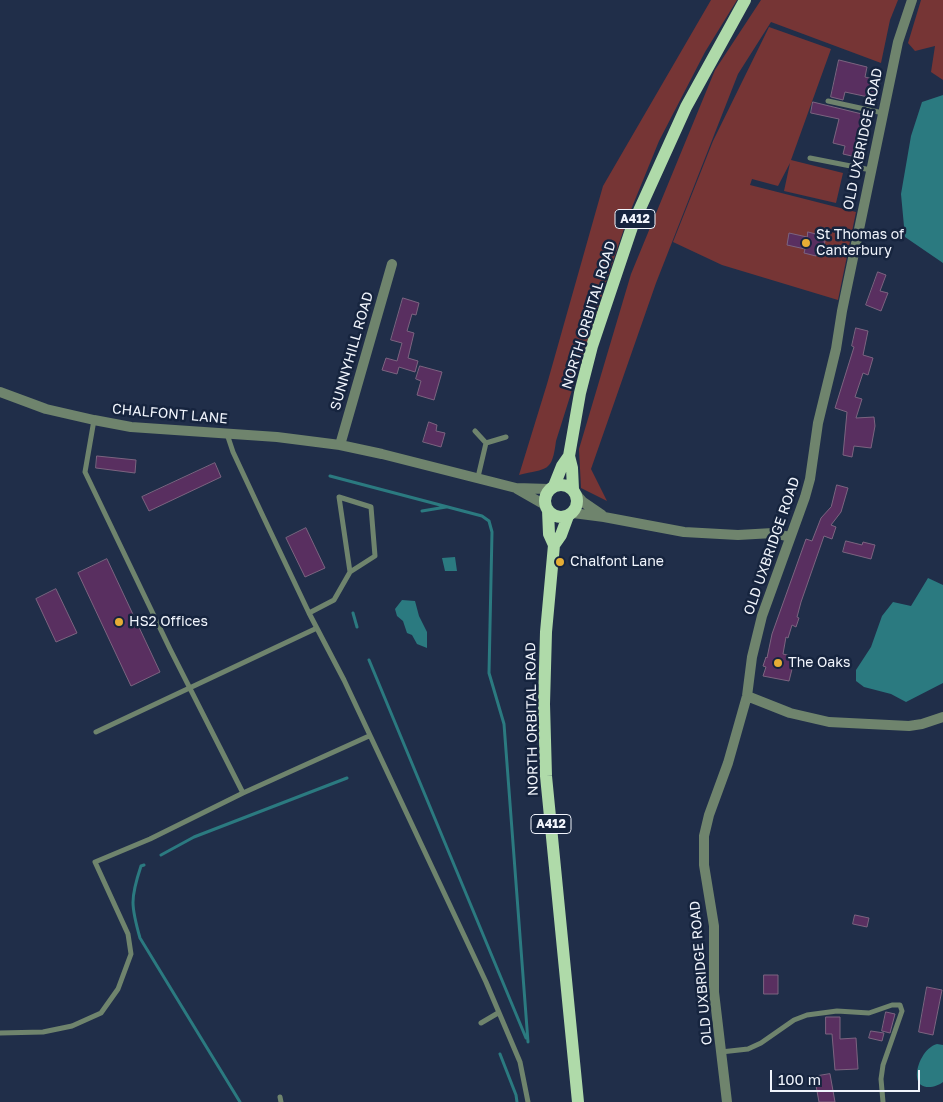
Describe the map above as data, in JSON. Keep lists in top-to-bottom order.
{
  "streets": {
    "main road": ["A412", "NORTH ORBITAL ROAD"],
    "street": ["OLD UXBRIDGE ROAD", "SUNNYHILL ROAD", "CHALFONT LANE"]
  },
  "crossings": [
    ["NORTH ORBITAL ROAD", "CHALFONT LANE"],
    ["SUNNYHILL ROAD", "CHALFONT LANE"]
  ],
  "places": [
    "St Thomas of Canterbury",
    "Chalfont Lane",
    "HS2 Offices",
    "The Oaks"
  ],
  "scale_bar": "100 m"
}
